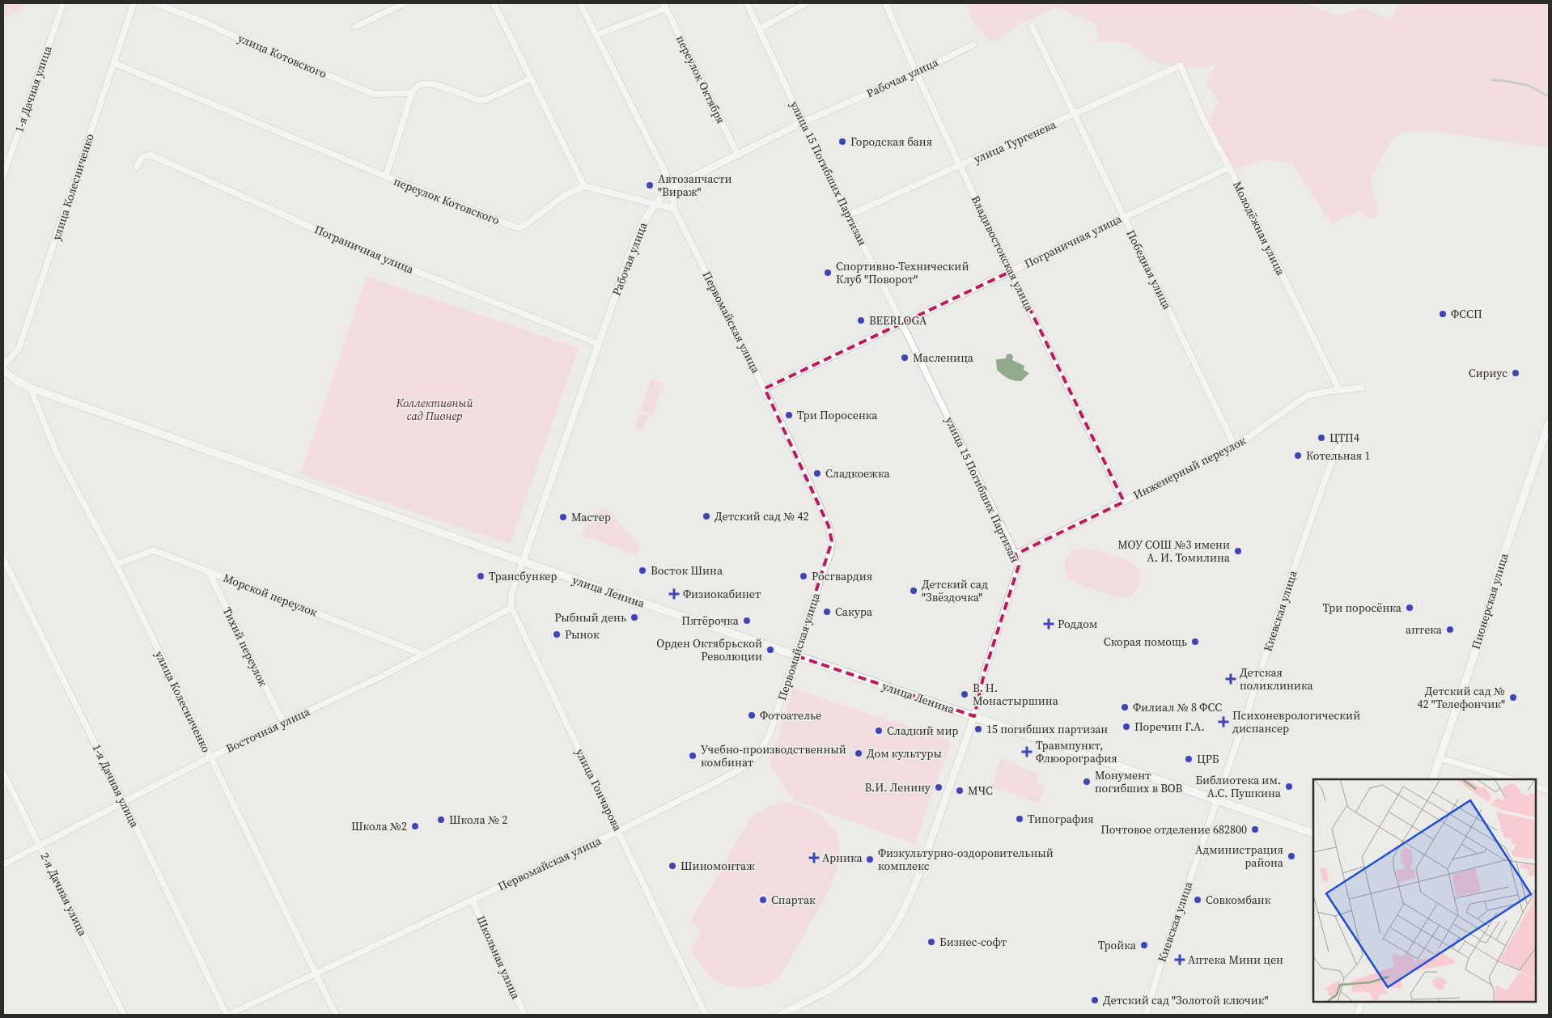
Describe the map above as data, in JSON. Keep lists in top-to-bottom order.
{
  "streets": {
    "main road": ["улица Ленина", "Пионерская улица"],
    "street": [
      "улица Котовского",
      "Рабочая улица",
      "переулок Октября",
      "1-я Дачная улица",
      "улица Тургенева",
      "улица 15 Погибших Партизан",
      "улица Колесниченко",
      "переулок Котовского",
      "Молодёжная улица",
      "Пограничная улица",
      "Владивостокская улица",
      "Победная улица",
      "Первомайская улица",
      "Инженерный переулок",
      "Морской переулок",
      "Киевская улица",
      "Тихий переулок",
      "Восточная улица",
      "улица Гончарова",
      "2-я Дачная улица",
      "Школьная улица"
    ]
  },
  "crossings": [
    ["Рабочая улица", "переулок Октября"],
    ["Рабочая улица", "улица 15 Погибших Партизан"],
    ["Рабочая улица", "Пограничная улица"],
    ["Рабочая улица", "Владивостокская улица"],
    ["Рабочая улица", "Первомайская улица"],
    ["Рабочая улица", "улица Ленина"],
    ["1-я Дачная улица", "Первомайская улица"],
    ["1-я Дачная улица", "Восточная улица"],
    ["улица Тургенева", "улица 15 Погибших Партизан"],
    ["улица Тургенева", "Молодёжная улица"],
    ["улица Тургенева", "Владивостокская улица"],
    ["улица Тургенева", "Победная улица"],
    ["улица 15 Погибших Партизан", "Пограничная улица"],
    ["улица 15 Погибших Партизан", "Инженерный переулок"],
    ["улица 15 Погибших Партизан", "улица Ленина"],
    ["улица Колесниченко", "переулок Котовского"],
    ["улица Колесниченко", "Первомайская улица"],
    ["улица Колесниченко", "улица Ленина"],
    ["улица Колесниченко", "Морской переулок"],
    ["улица Колесниченко", "Восточная улица"],
    ["Молодёжная улица", "Пограничная улица"],
    ["Молодёжная улица", "Инженерный переулок"],
    ["Пограничная улица", "Владивостокская улица"],
    ["Пограничная улица", "Победная улица"],
    ["Пограничная улица", "Первомайская улица"],
    ["Владивостокская улица", "Инженерный переулок"],
    ["Победная улица", "Инженерный переулок"],
    ["Первомайская улица", "улица Ленина"],
    ["Первомайская улица", "улица Гончарова"],
    ["Первомайская улица", "Школьная улица"],
    ["улица Ленина", "Киевская улица"],
    ["Морской переулок", "Тихий переулок"],
    ["Морской переулок", "Восточная улица"],
    ["Тихий переулок", "Восточная улица"],
    ["Восточная улица", "улица Гончарова"],
    ["Восточная улица", "2-я Дачная улица"]
  ],
  "parks": ["Коллективный сад Пионер"],
  "places": {
    "other": [
      "Городская баня",
      "Автозапчасти \"Вираж\"",
      "Спортивно-Технический Клуб \"Поворот\"",
      "ФССП",
      "BEERLOGA",
      "Масленица",
      "Сириус",
      "Три Поросенка",
      "ЦТП4",
      "Котельная 1",
      "Сладкоежка",
      "Детский сад № 42",
      "Мастер",
      "МОУ СОШ №3 имени А. И. Томилина",
      "Восток Шина",
      "Трансбункер",
      "Росгвардия",
      "Детский сад \"Звёздочка\"",
      "Три поросёнка",
      "Сакура",
      "Рыбный день",
      "Пятёрочка",
      "аптека",
      "Рынок",
      "Скорая помощь",
      "Орден Октябрьской Революции",
      "В. Н. Монастыршина",
      "Детский сад № 42 \"Телефончик\"",
      "Филиал № 8 ФСС",
      "Фотоателье",
      "Поречин Г.А.",
      "15 погибших партизан",
      "Сладкий мир",
      "Дом культуры",
      "Учебно-производственный комбинат",
      "ЦРБ",
      "Монумент погибших в ВОВ",
      "Библиотека им. А.С. Пушкина",
      "В.И. Ленину",
      "МЧС",
      "Типография",
      "Школа № 2",
      "Школа №2",
      "Почтовое отделение 682800",
      "Администрация района",
      "Физкультурно-оздоровительный комплекс",
      "Шиномонтаж",
      "Спартак",
      "Совкомбанк",
      "Бизнес-софт",
      "Тройка",
      "Детский сад \"Золотой ключик\""
    ],
    "health": [
      "Физиокабинет",
      "Роддом",
      "Детская поликлиника",
      "Психоневрологический диспансер",
      "Травмпункт, Флюорография",
      "Арника",
      "Aптека Mини цен"
    ]
  }
}
